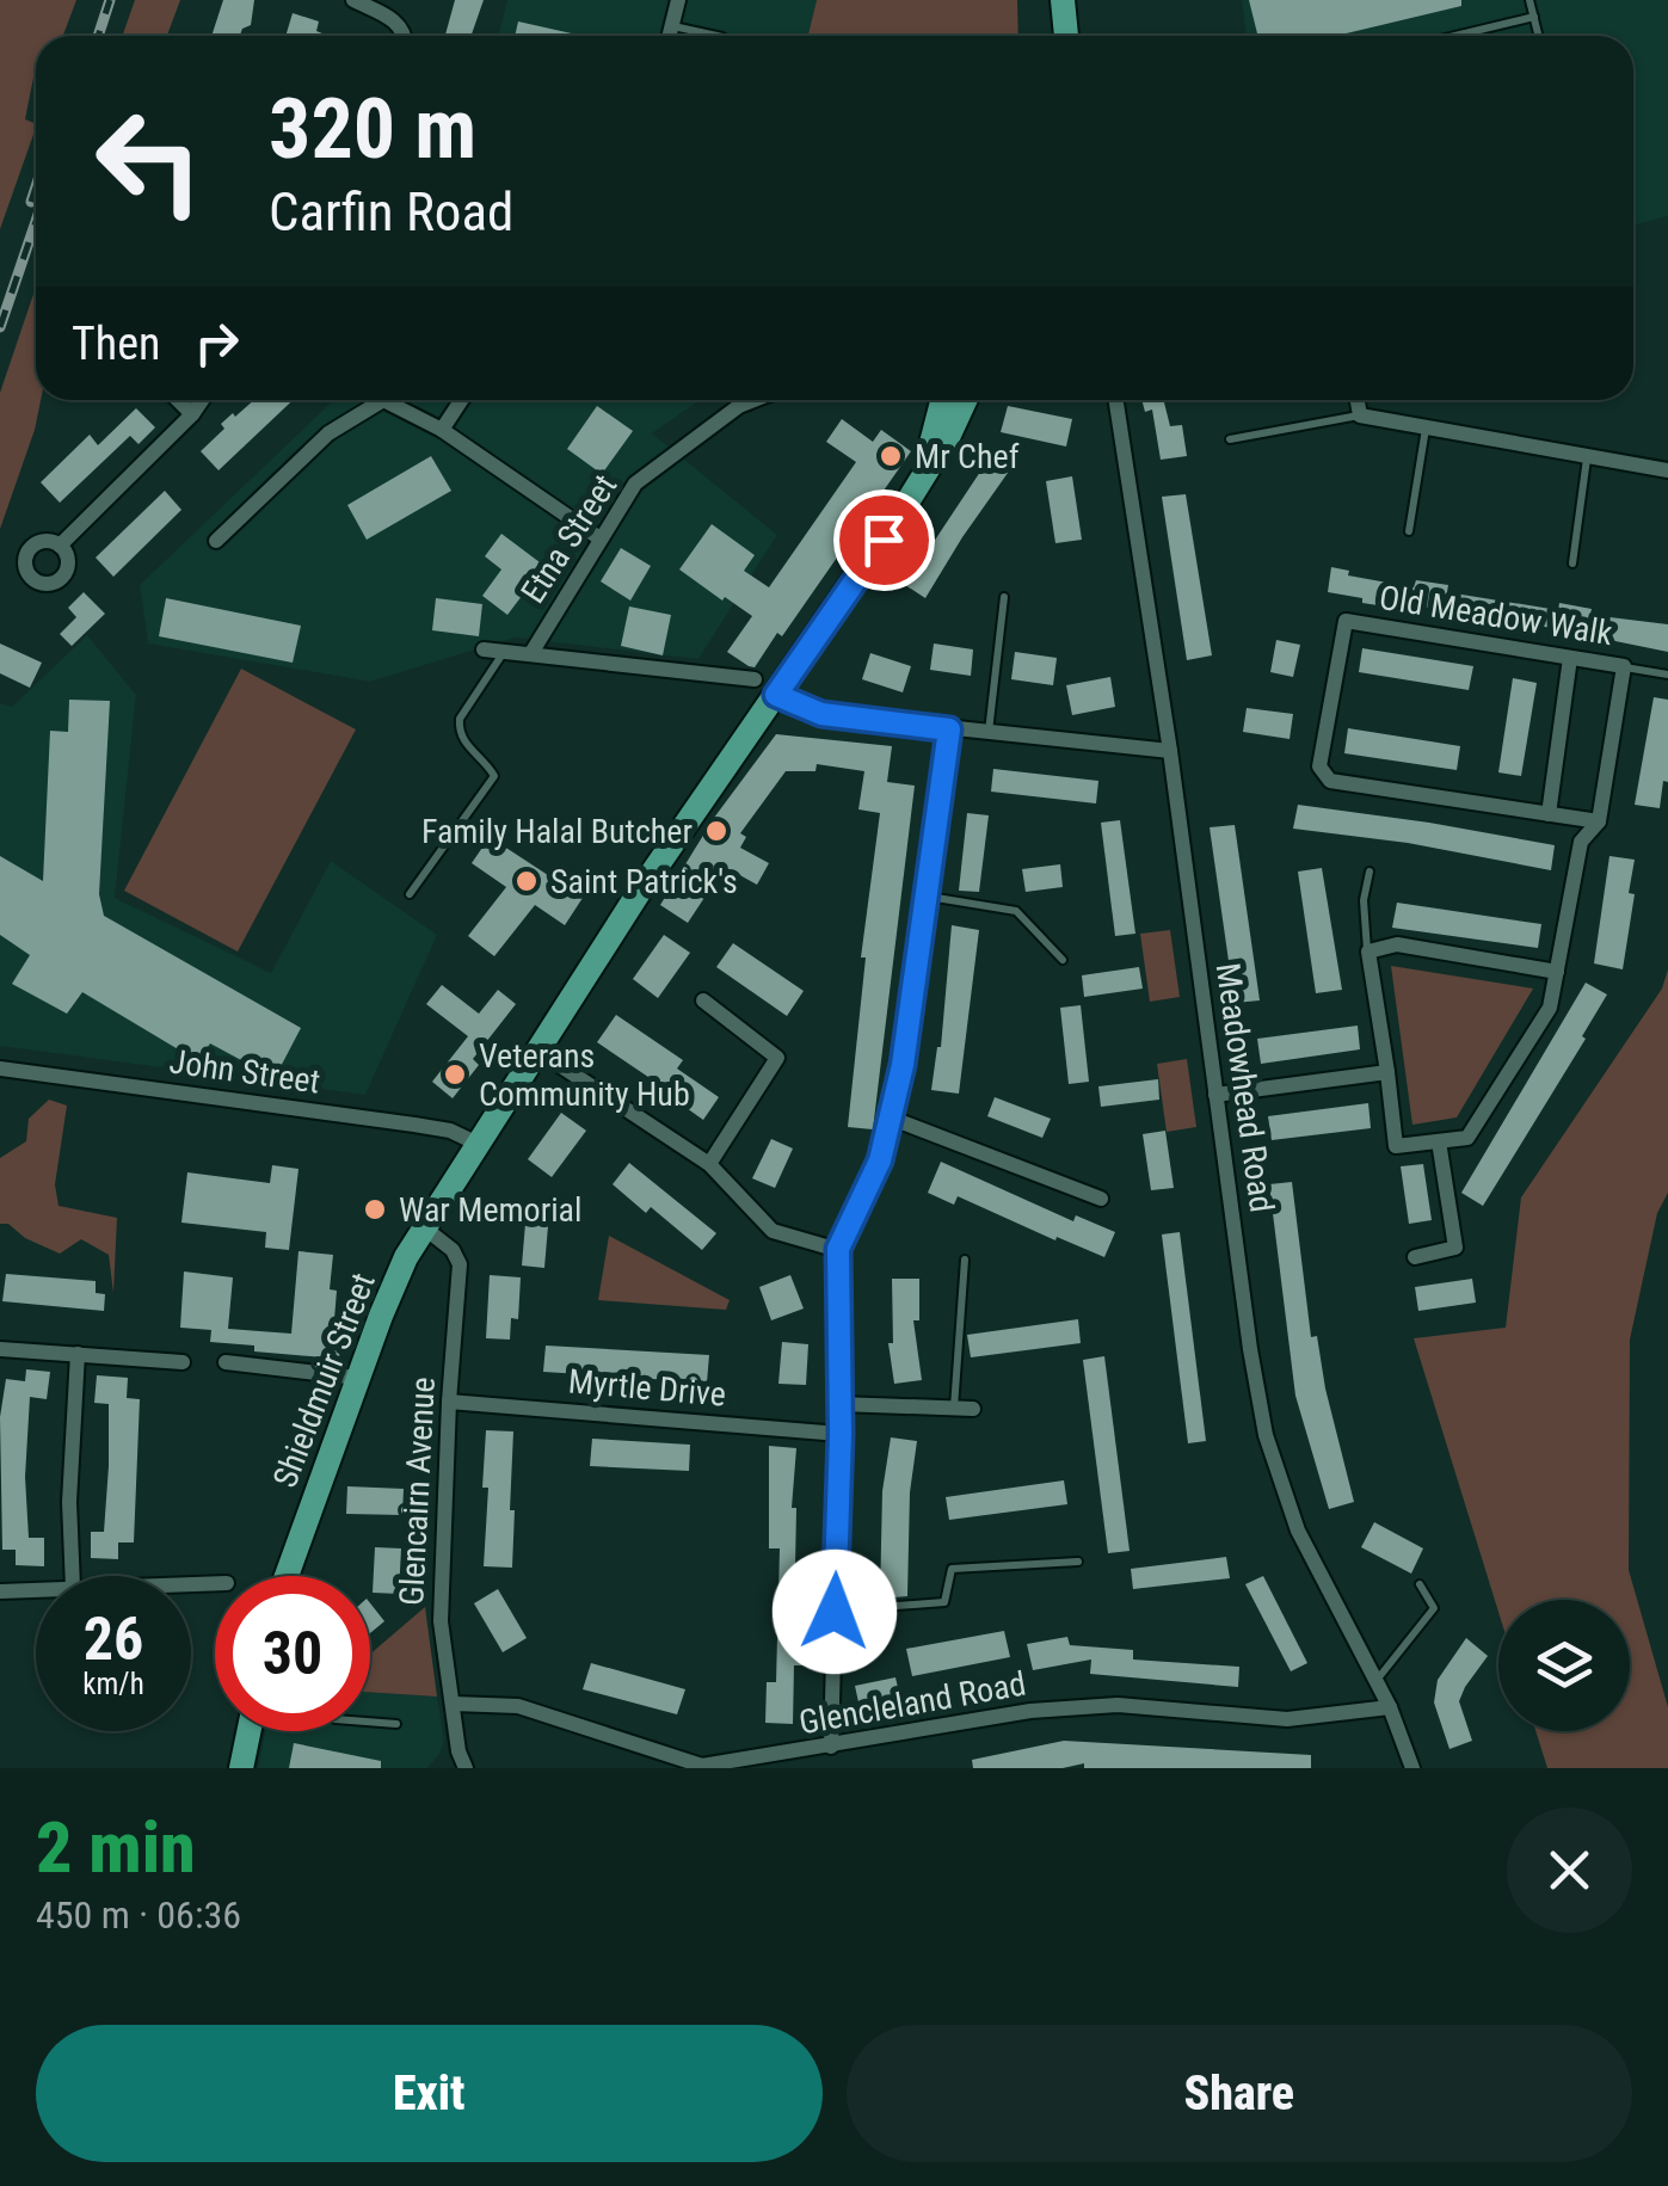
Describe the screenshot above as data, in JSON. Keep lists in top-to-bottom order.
{
  "streets": {
    "main road": ["Shieldmuir Street"],
    "street": [
      "Etna Street",
      "Old Meadow Walk",
      "John Street",
      "Meadowhead Road",
      "Myrtle Drive",
      "Glencairn Avenue",
      "Glencleland Road"
    ]
  },
  "crossings": [
    ["John Street", "Shieldmuir Street"],
    ["Meadowhead Road", "Glencleland Road"],
    ["Shieldmuir Street", "Glencairn Avenue"],
    ["Myrtle Drive", "Glencairn Avenue"],
    ["Glencairn Avenue", "Glencleland Road"]
  ],
  "places": [
    "Mr Chef",
    "Family Halal Butcher",
    "Saint Patrick's",
    "Veterans Community Hub",
    "War Memorial"
  ],
  "page": {
    "turn": ["320 m", "Carfin Road"],
    "then": "Then",
    "speed": "26 km/h",
    "limit": "30",
    "heading": ["2 min", "450 m · 06:36"],
    "buttons": ["Exit", "Share"]
  }
}
